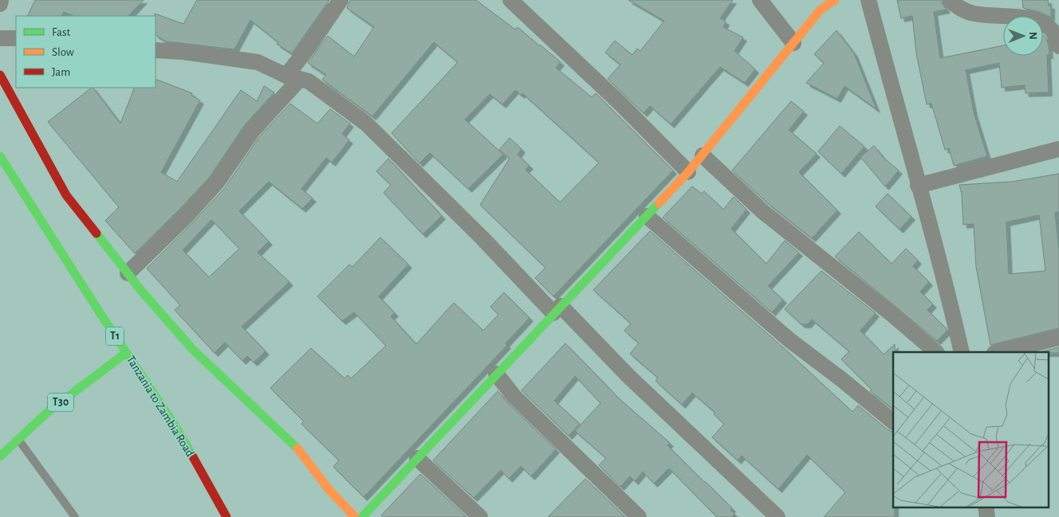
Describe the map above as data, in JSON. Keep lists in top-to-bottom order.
{
  "streets": {
    "main road": ["T1", "T30", "Tanzania to Zambia Road"]
  },
  "crossings": [
    ["T30", "Tanzania to Zambia Road"]
  ],
  "legend": ["Fast", "Slow", "Jam"],
  "north": "right"
}
